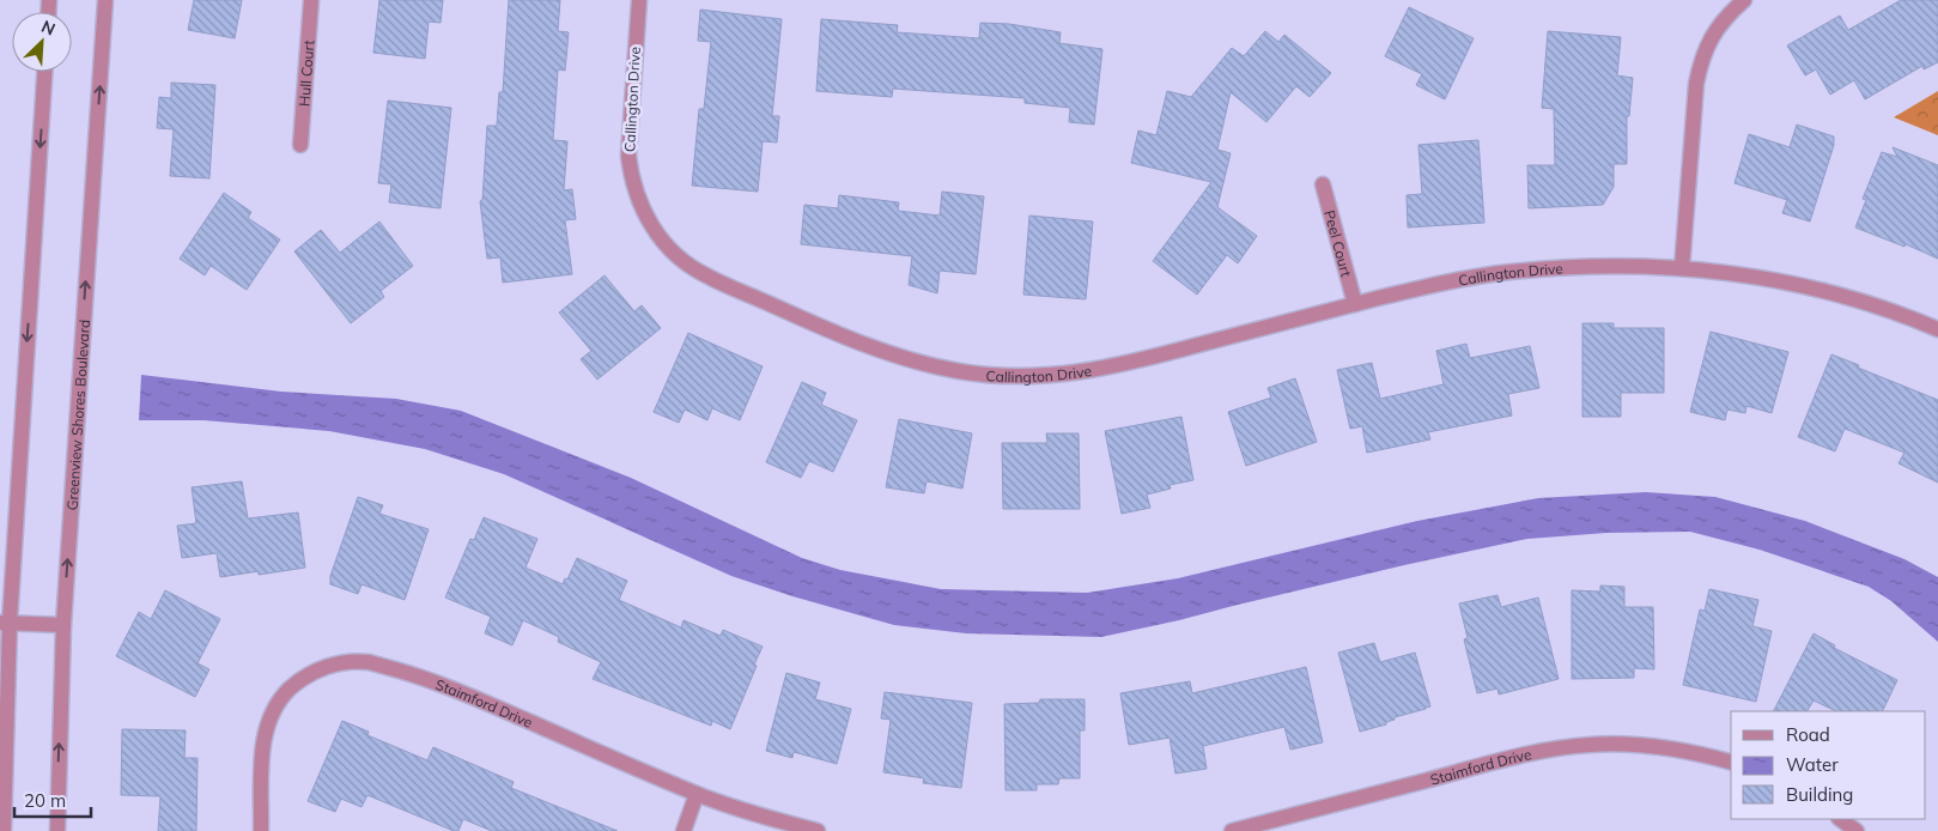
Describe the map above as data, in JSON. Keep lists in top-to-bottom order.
{
  "streets": {
    "street": [
      "Hull Court",
      "Callington Drive",
      "Peel Court",
      "Greenview Shores Boulevard",
      "Staimford Drive"
    ]
  },
  "crossings": [
    ["Callington Drive", "Peel Court"]
  ],
  "legend": ["Road", "Water", "Building"],
  "scale_bar": "20 m",
  "north": "top right"
}
